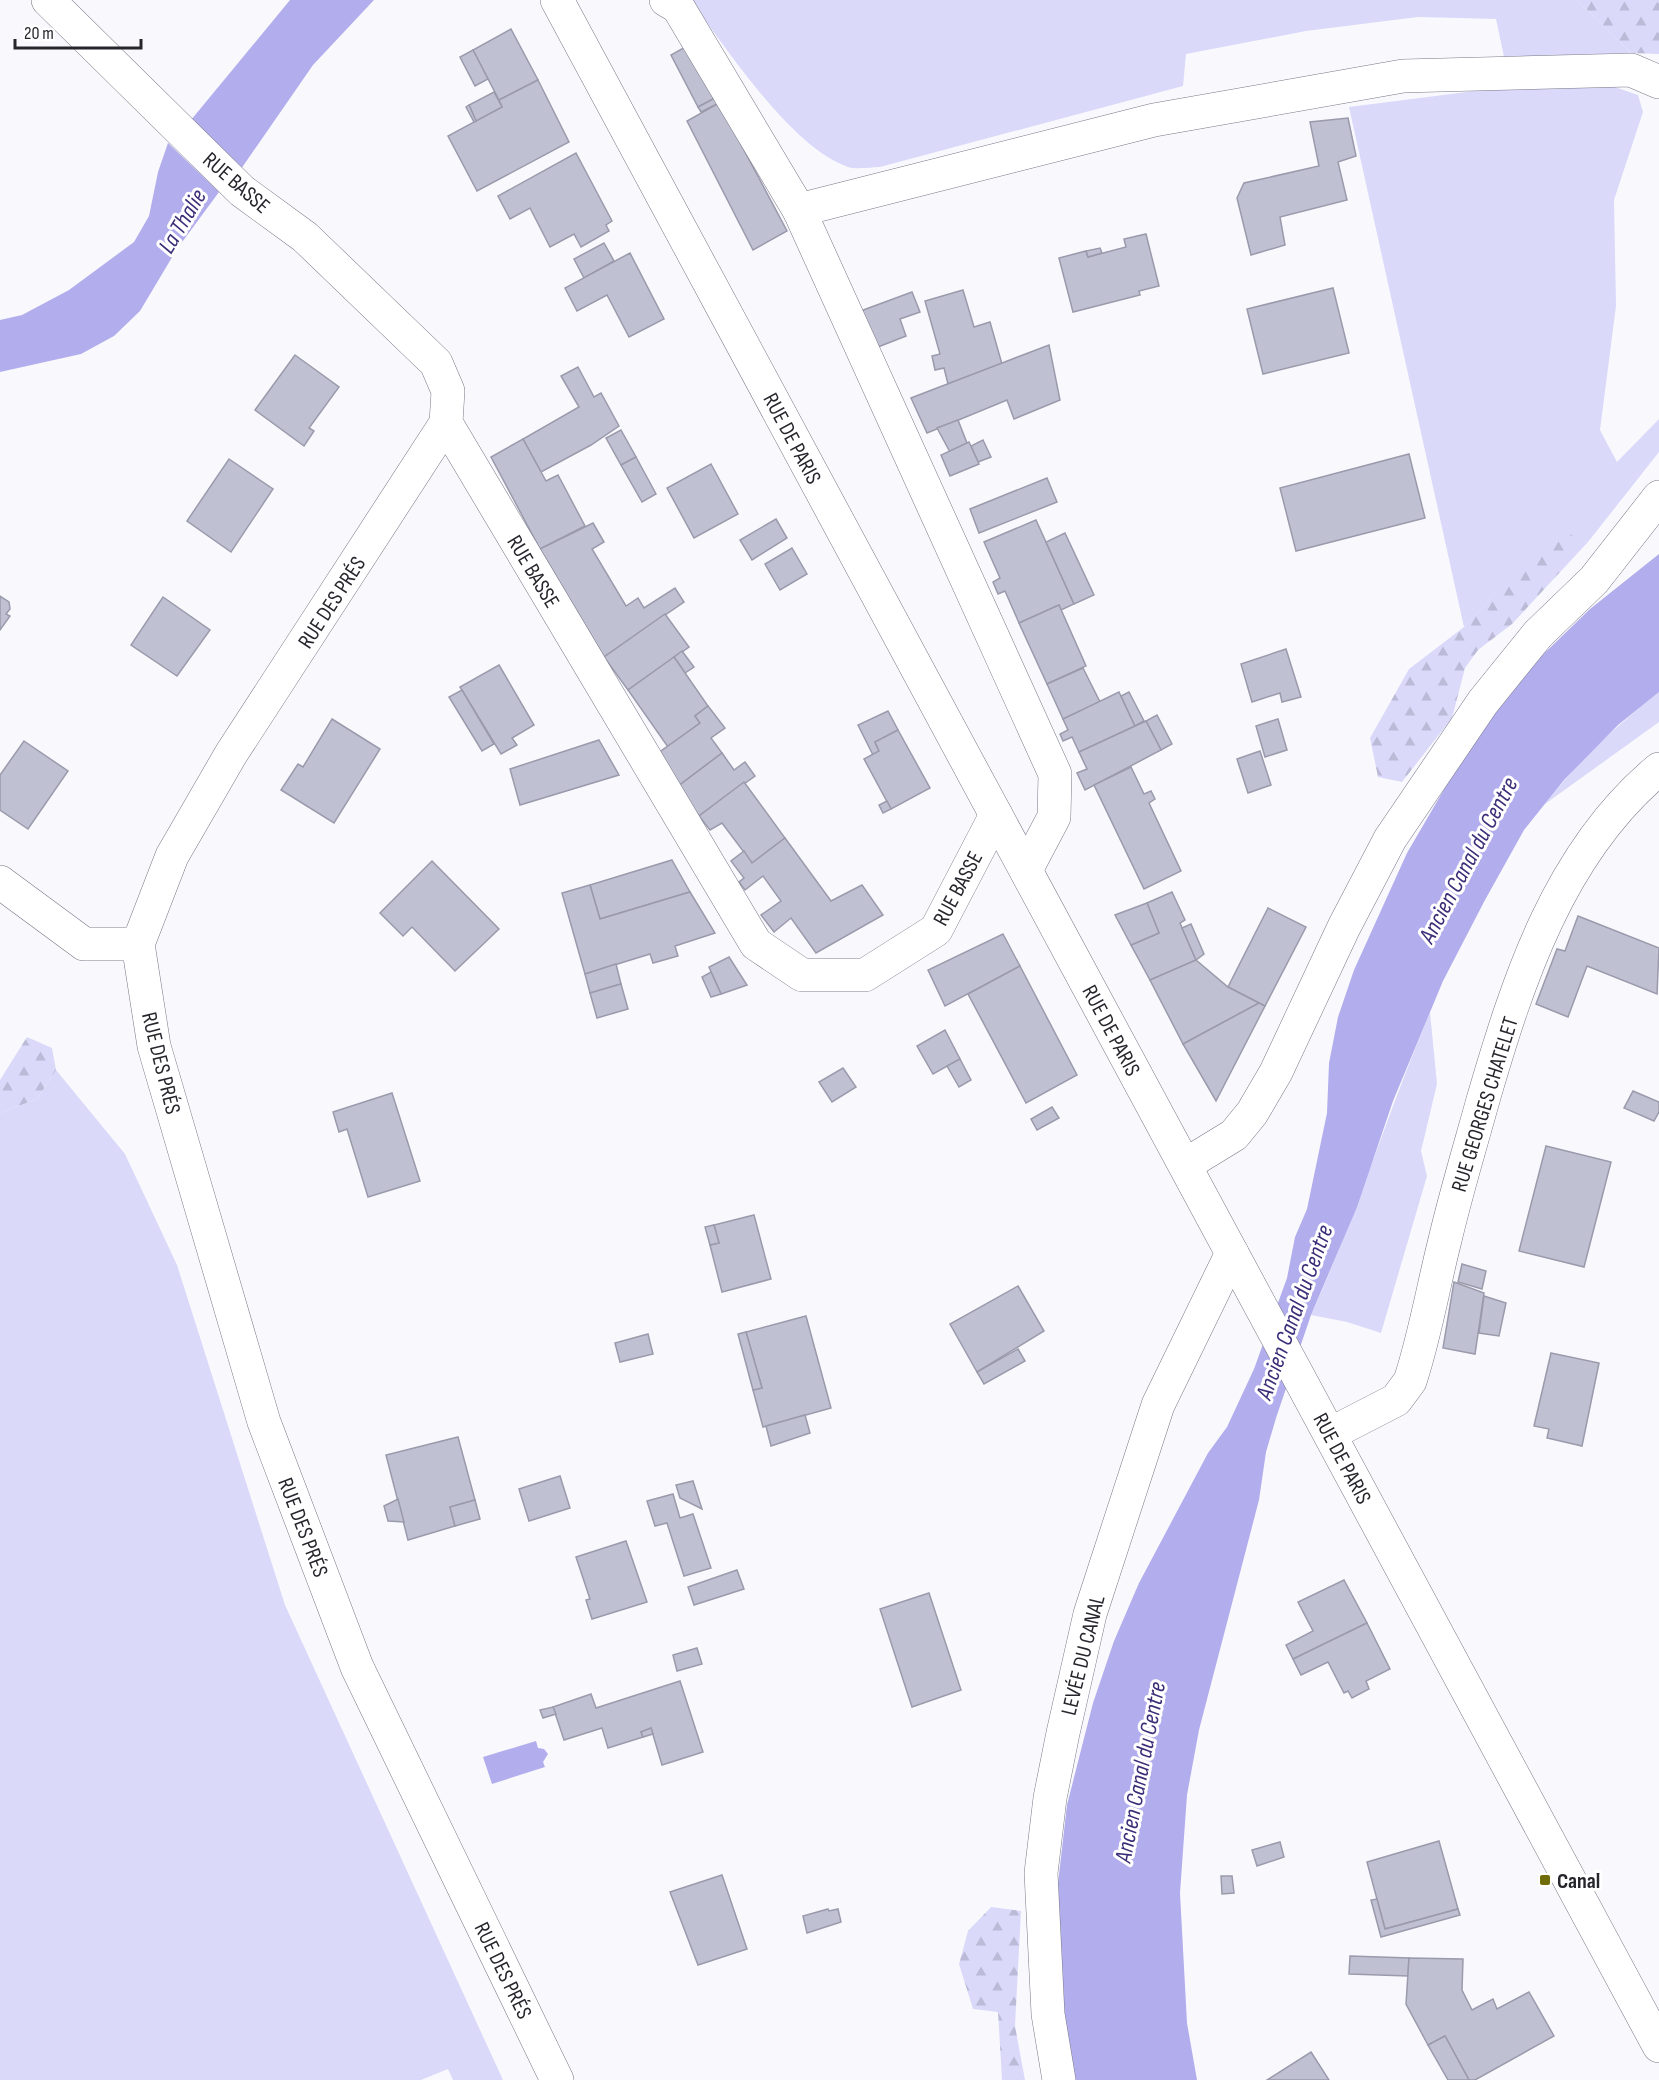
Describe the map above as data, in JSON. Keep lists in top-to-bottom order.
{
  "streets": {
    "street": [
      "RUE BASSE",
      "RUE DE PARIS",
      "RUE DES PRÉS",
      "RUE GEORGES CHATELET",
      "LEVÉE DU CANAL"
    ]
  },
  "crossings": [
    ["RUE BASSE", "RUE DE PARIS"],
    ["RUE BASSE", "RUE DES PRÉS"],
    ["RUE DE PARIS", "RUE GEORGES CHATELET"],
    ["RUE DE PARIS", "LEVÉE DU CANAL"]
  ],
  "water": ["La Thalie", "Ancien Canal du Centre"],
  "places": {
    "transit": ["Canal"]
  },
  "scale_bar": "20 m"
}
